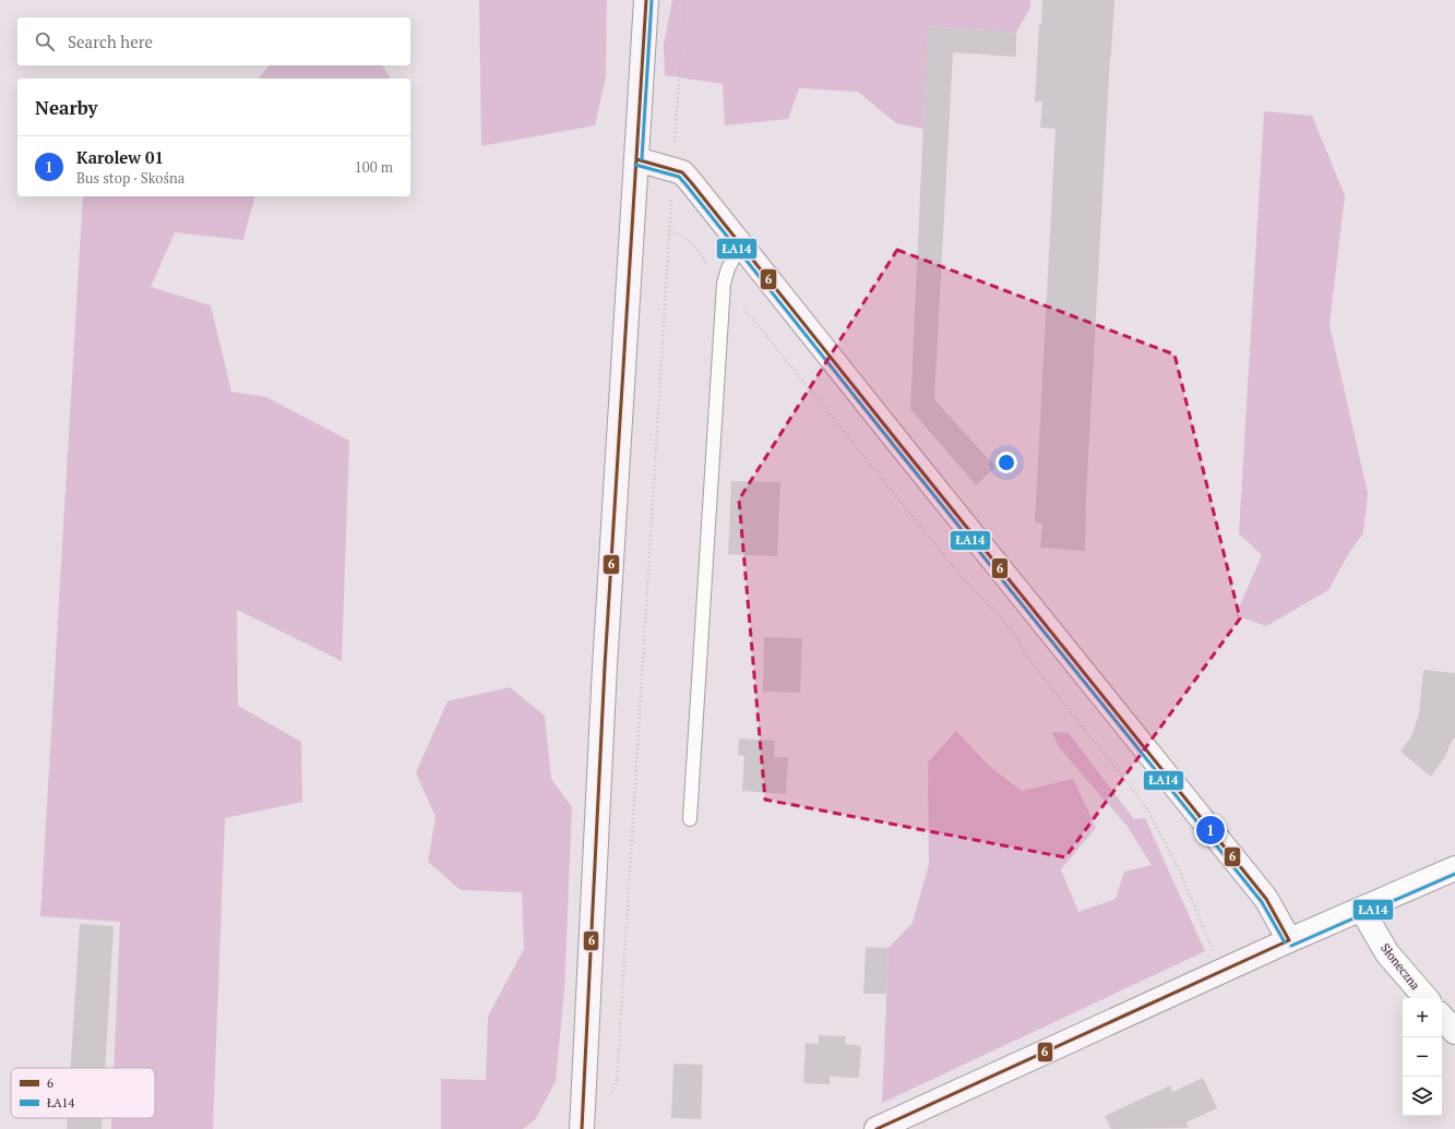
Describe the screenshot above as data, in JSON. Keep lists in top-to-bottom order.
{
  "streets": {
    "street": ["Słoneczna"]
  },
  "lines": ["transit line 6", "transit line ŁA14"],
  "legend": ["6", "ŁA14"],
  "page": {
    "search": "Search here",
    "heading": "Nearby",
    "list": [
      {
        "mark": "1",
        "name": "Karolew 01",
        "note": "Bus stop · Skośna",
        "value": "100 m"
      }
    ],
    "pins": "1",
    "map_buttons": ["+", "−"]
  }
}
